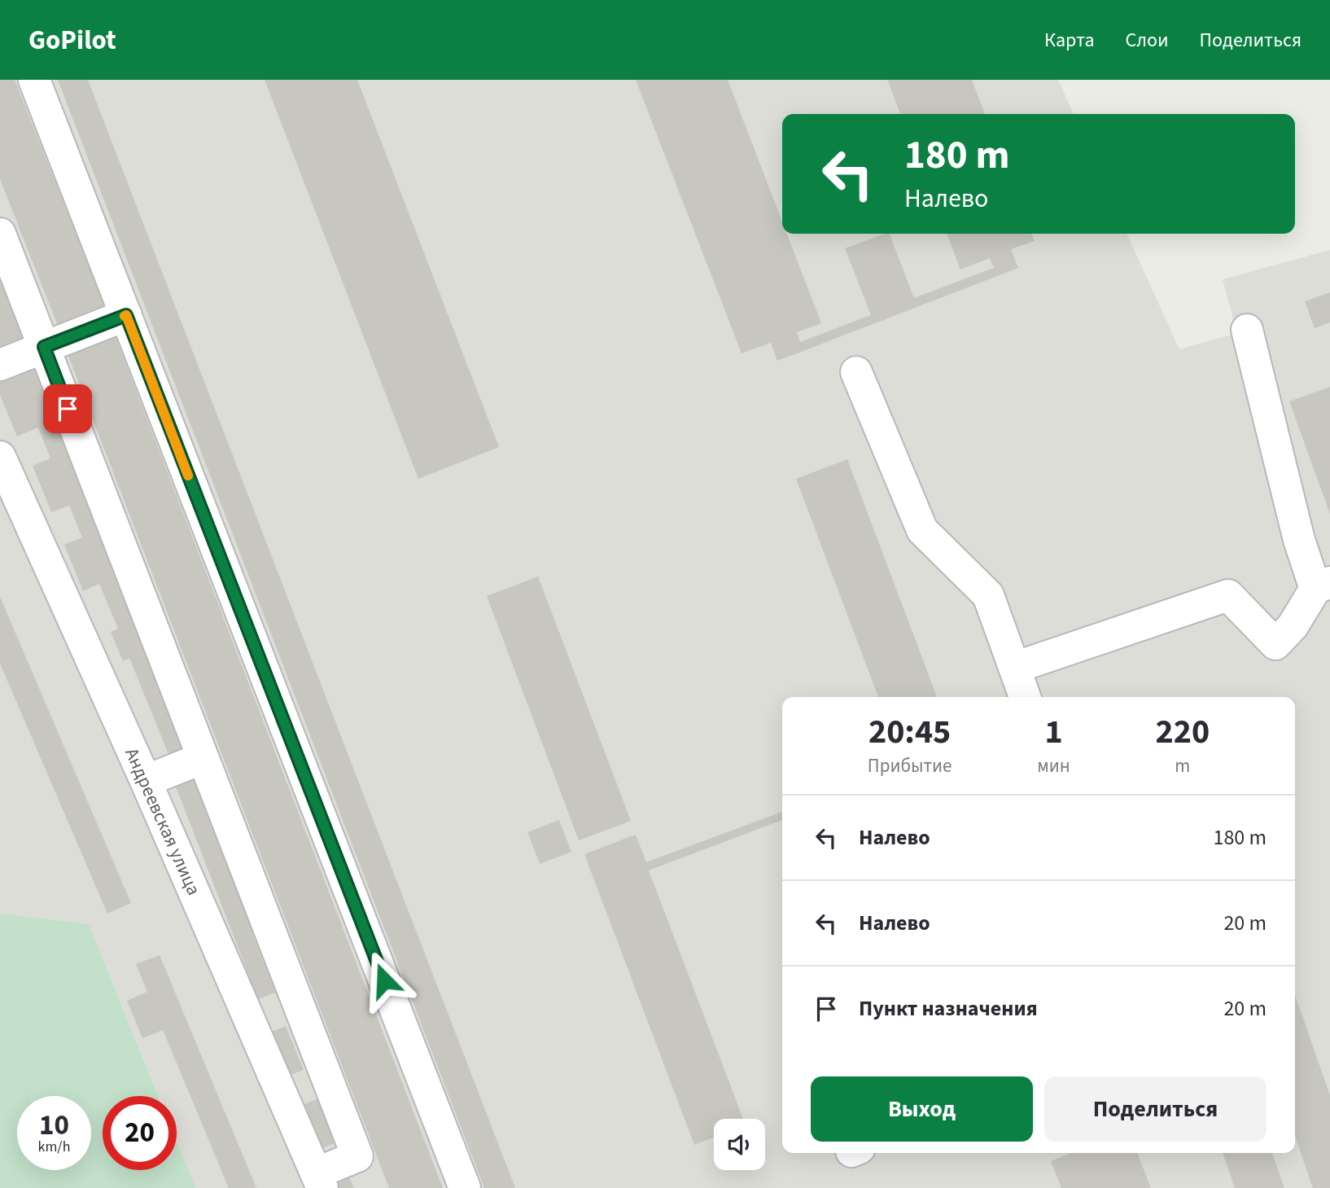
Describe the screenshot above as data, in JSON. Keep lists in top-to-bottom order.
{
  "streets": {
    "street": ["Андреевская улица"]
  },
  "page": {
    "header": "GoPilot",
    "nav": ["Карта", "Слои", "Поделиться"],
    "turn": ["180 m", "Налево"],
    "eta": [
      "20:45",
      "Прибытие",
      "1",
      "мин",
      "220",
      "m"
    ],
    "list": [
      {
        "name": "Налево",
        "value": "180 m"
      },
      {
        "name": "Налево",
        "value": "20 m"
      },
      {
        "name": "Пункт назначения",
        "value": "20 m"
      }
    ],
    "buttons": ["Выход", "Поделиться"],
    "speed": "10 km/h",
    "limit": "20"
  }
}
